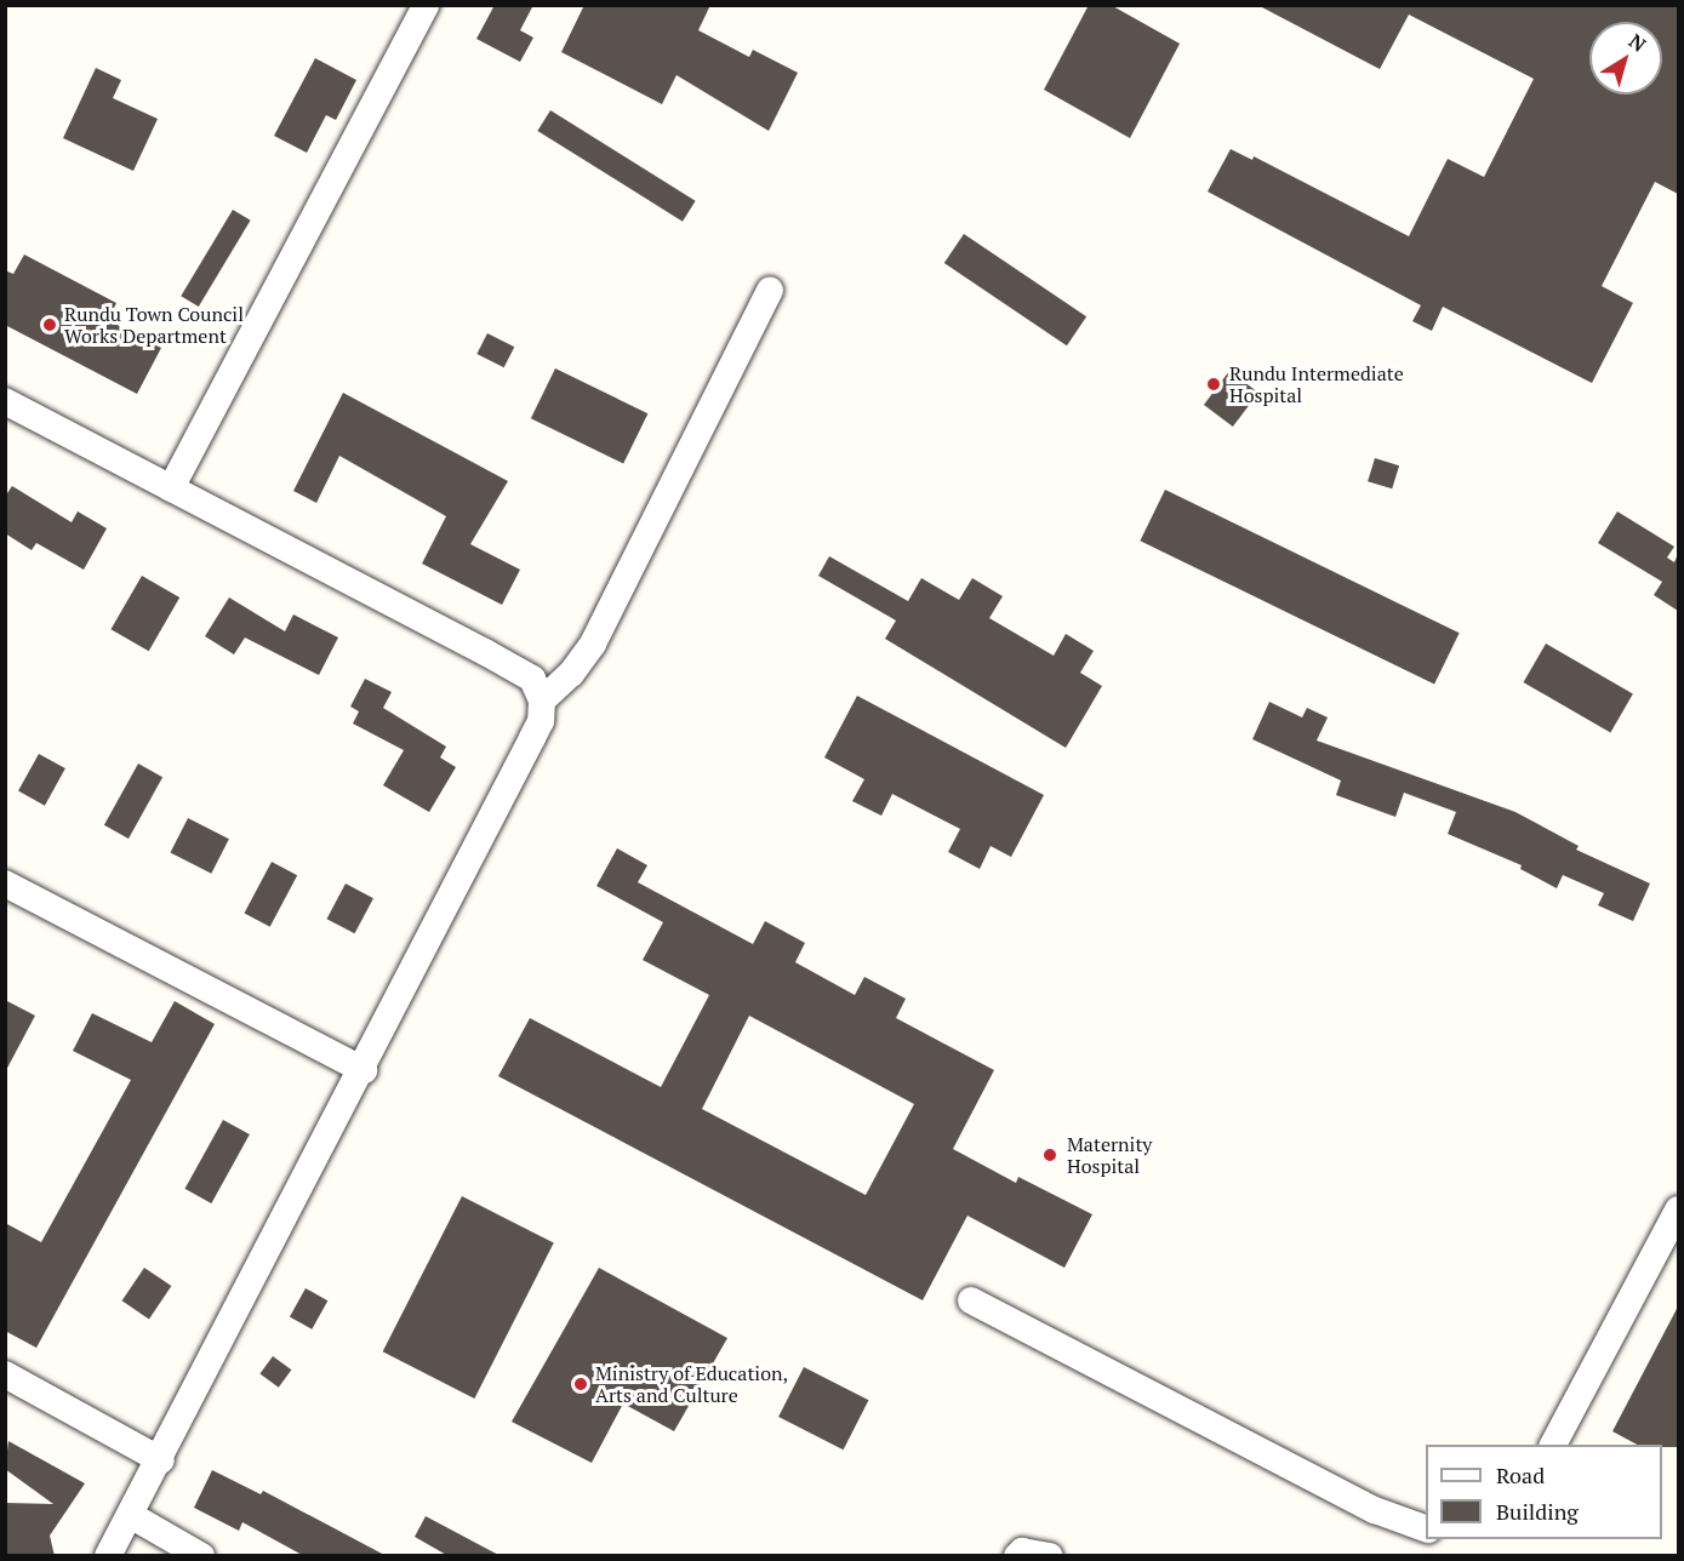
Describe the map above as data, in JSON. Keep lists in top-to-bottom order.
{
  "places": [
    "Rundu Town Council Works Department",
    "Rundu Intermediate Hospital",
    "Maternity Hospital",
    "Ministry of Education, Arts and Culture"
  ],
  "legend": ["Road", "Building"],
  "north": "top right"
}
